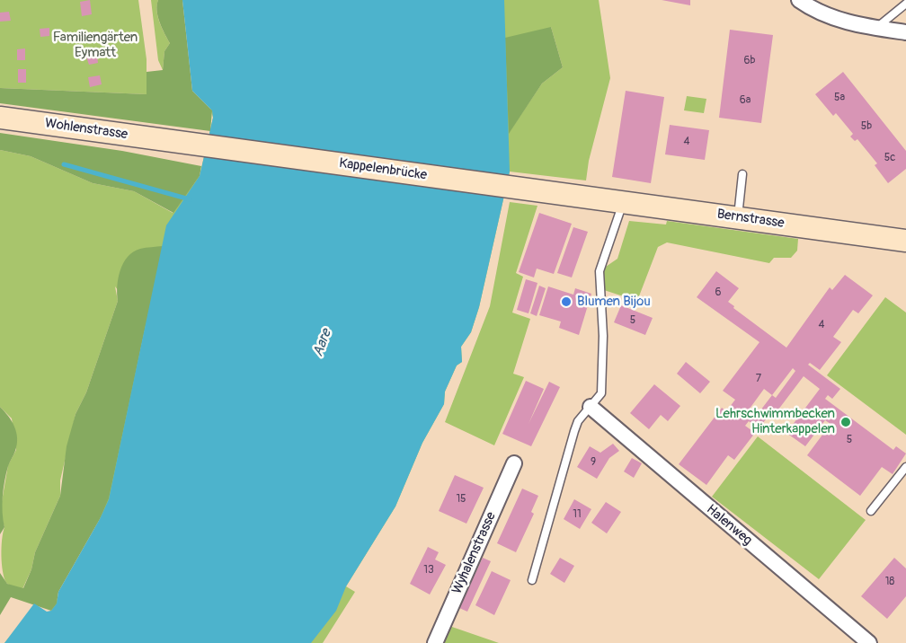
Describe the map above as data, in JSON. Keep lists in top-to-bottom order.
{
  "streets": {
    "main road": ["Wohlenstrasse", "Kappelenbrücke", "Bernstrasse"],
    "street": ["Halenweg", "Wyhalenstrasse"]
  },
  "crossings": [
    ["Wohlenstrasse", "Kappelenbrücke"],
    ["Kappelenbrücke", "Bernstrasse"]
  ],
  "water": ["Aare"],
  "parks": ["Familiengärten Eymatt"],
  "places": ["Blumen Bijou", "Lehrschwimmbecken Hinterkappelen"],
  "house_numbers": [
    "6b",
    "5a",
    "6a",
    "5b",
    "4",
    "5c",
    "6",
    "5",
    "4",
    "7",
    "5",
    "9",
    "15",
    "11",
    "13",
    "18"
  ]
}
